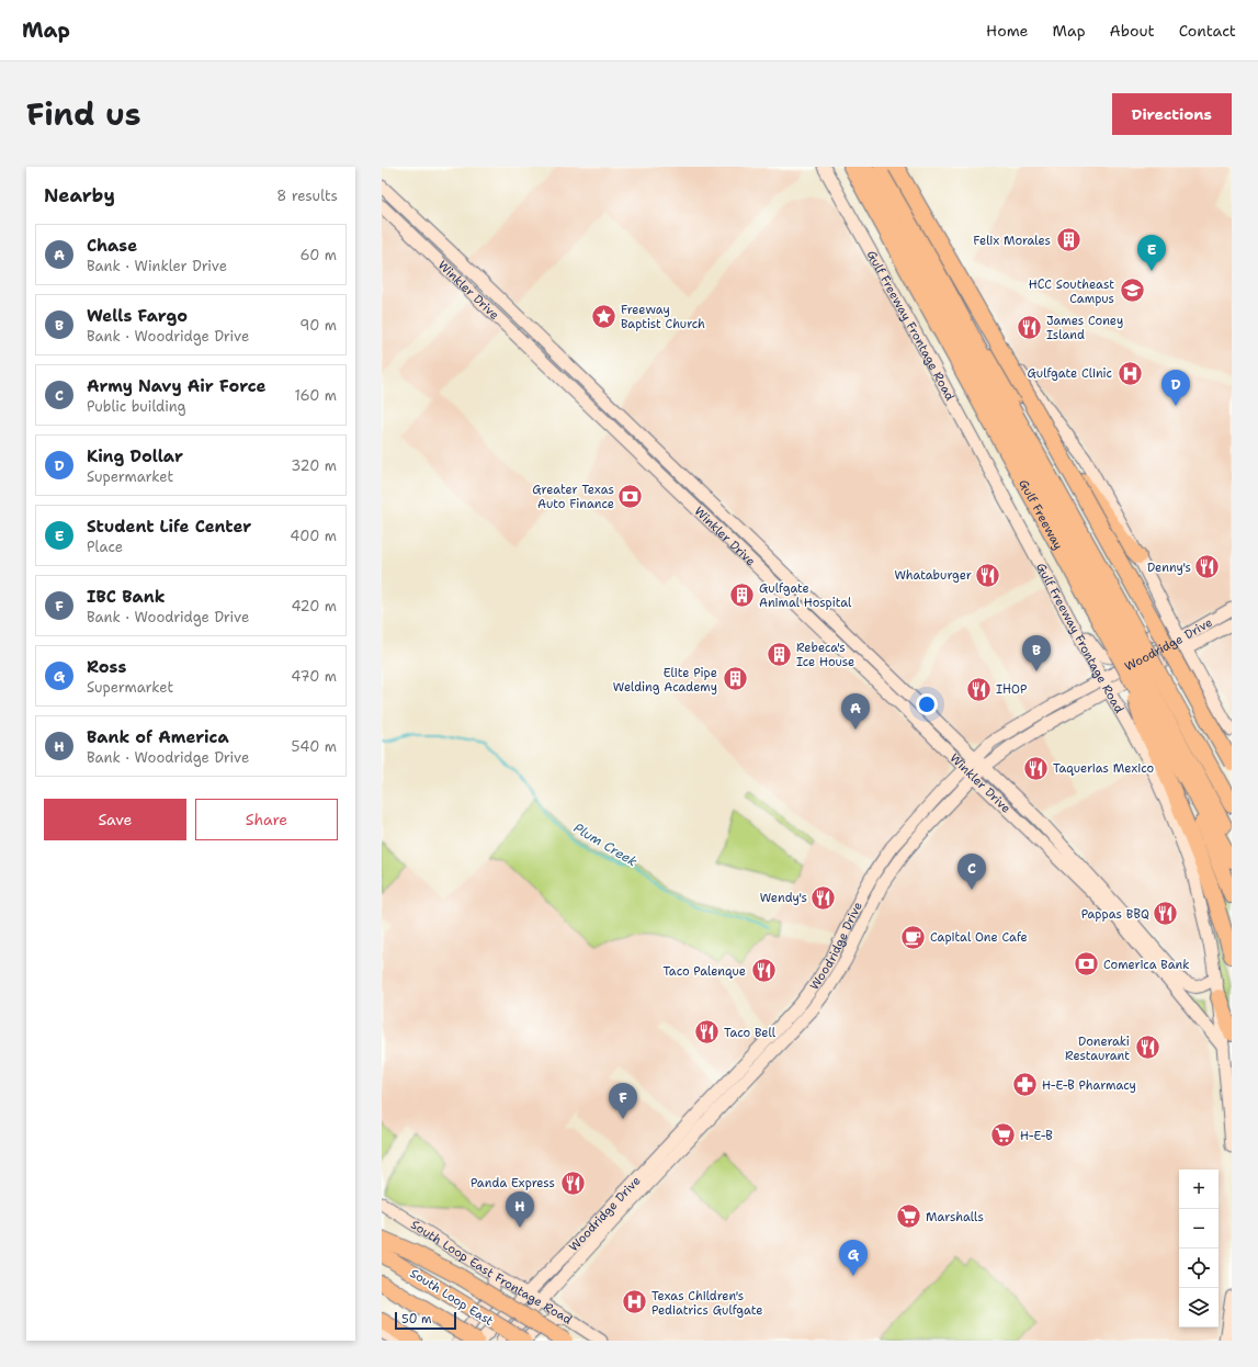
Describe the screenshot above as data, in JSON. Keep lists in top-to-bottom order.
{
  "streets": {
    "highway": ["Gulf Freeway", "South Loop East"],
    "main road": [
      "Winkler Drive",
      "Gulf Freeway Frontage Road",
      "Woodridge Drive",
      "South Loop East Frontage Road"
    ]
  },
  "crossings": [
    ["Winkler Drive", "Gulf Freeway Frontage Road"],
    ["Winkler Drive", "Woodridge Drive"],
    ["Gulf Freeway Frontage Road", "Gulf Freeway"],
    ["Gulf Freeway Frontage Road", "Woodridge Drive"],
    ["Woodridge Drive", "South Loop East Frontage Road"]
  ],
  "water": ["Plum Creek"],
  "places": {
    "building": [
      "Felix Morales",
      "Gulfgate Animal Hospital",
      "Rebeca's Ice House",
      "Elite Pipe Welding Academy"
    ],
    "school or university": ["HCC Southeast Campus"],
    "place": ["Freeway Baptist Church"],
    "restaurant": [
      "James Coney Island",
      "Denny's",
      "Whataburger",
      "IHOP",
      "Taquerias Mexico",
      "Wendy's",
      "Pappas BBQ",
      "Taco Palenque",
      "Taco Bell",
      "Doneraki Restaurant",
      "Panda Express"
    ],
    "hospital": ["Gulfgate Clinic", "Texas Children's Pediatrics Gulfgate"],
    "bank": ["Greater Texas Auto Finance", "Comerica Bank"],
    "cafe": ["Capital One Cafe"],
    "pharmacy": ["H-E-B Pharmacy"],
    "supermarket": ["H-E-B", "Marshalls"]
  },
  "scale_bar": "50 m",
  "page": {
    "header": "Map",
    "nav": [
      "Home",
      "Map",
      "About",
      "Contact"
    ],
    "title": "Find us",
    "buttons": [
      "Directions",
      ["Save", "Share"]
    ],
    "heading": ["Nearby", "8 results"],
    "list": [
      {
        "mark": "A",
        "name": "Chase",
        "note": "Bank · Winkler Drive",
        "value": "60 m"
      },
      {
        "mark": "B",
        "name": "Wells Fargo",
        "note": "Bank · Woodridge Drive",
        "value": "90 m"
      },
      {
        "mark": "C",
        "name": "Army Navy Air Force",
        "note": "Public building",
        "value": "160 m"
      },
      {
        "mark": "D",
        "name": "King Dollar",
        "note": "Supermarket",
        "value": "320 m"
      },
      {
        "mark": "E",
        "name": "Student Life Center",
        "note": "Place",
        "value": "400 m"
      },
      {
        "mark": "F",
        "name": "IBC Bank",
        "note": "Bank · Woodridge Drive",
        "value": "420 m"
      },
      {
        "mark": "G",
        "name": "Ross",
        "note": "Supermarket",
        "value": "470 m"
      },
      {
        "mark": "H",
        "name": "Bank of America",
        "note": "Bank · Woodridge Drive",
        "value": "540 m"
      }
    ],
    "pins": [
      "E",
      "D",
      "B",
      "A",
      "C",
      "F",
      "H",
      "G"
    ],
    "map_buttons": ["+", "−"],
    "scale": "50 m"
  }
}
